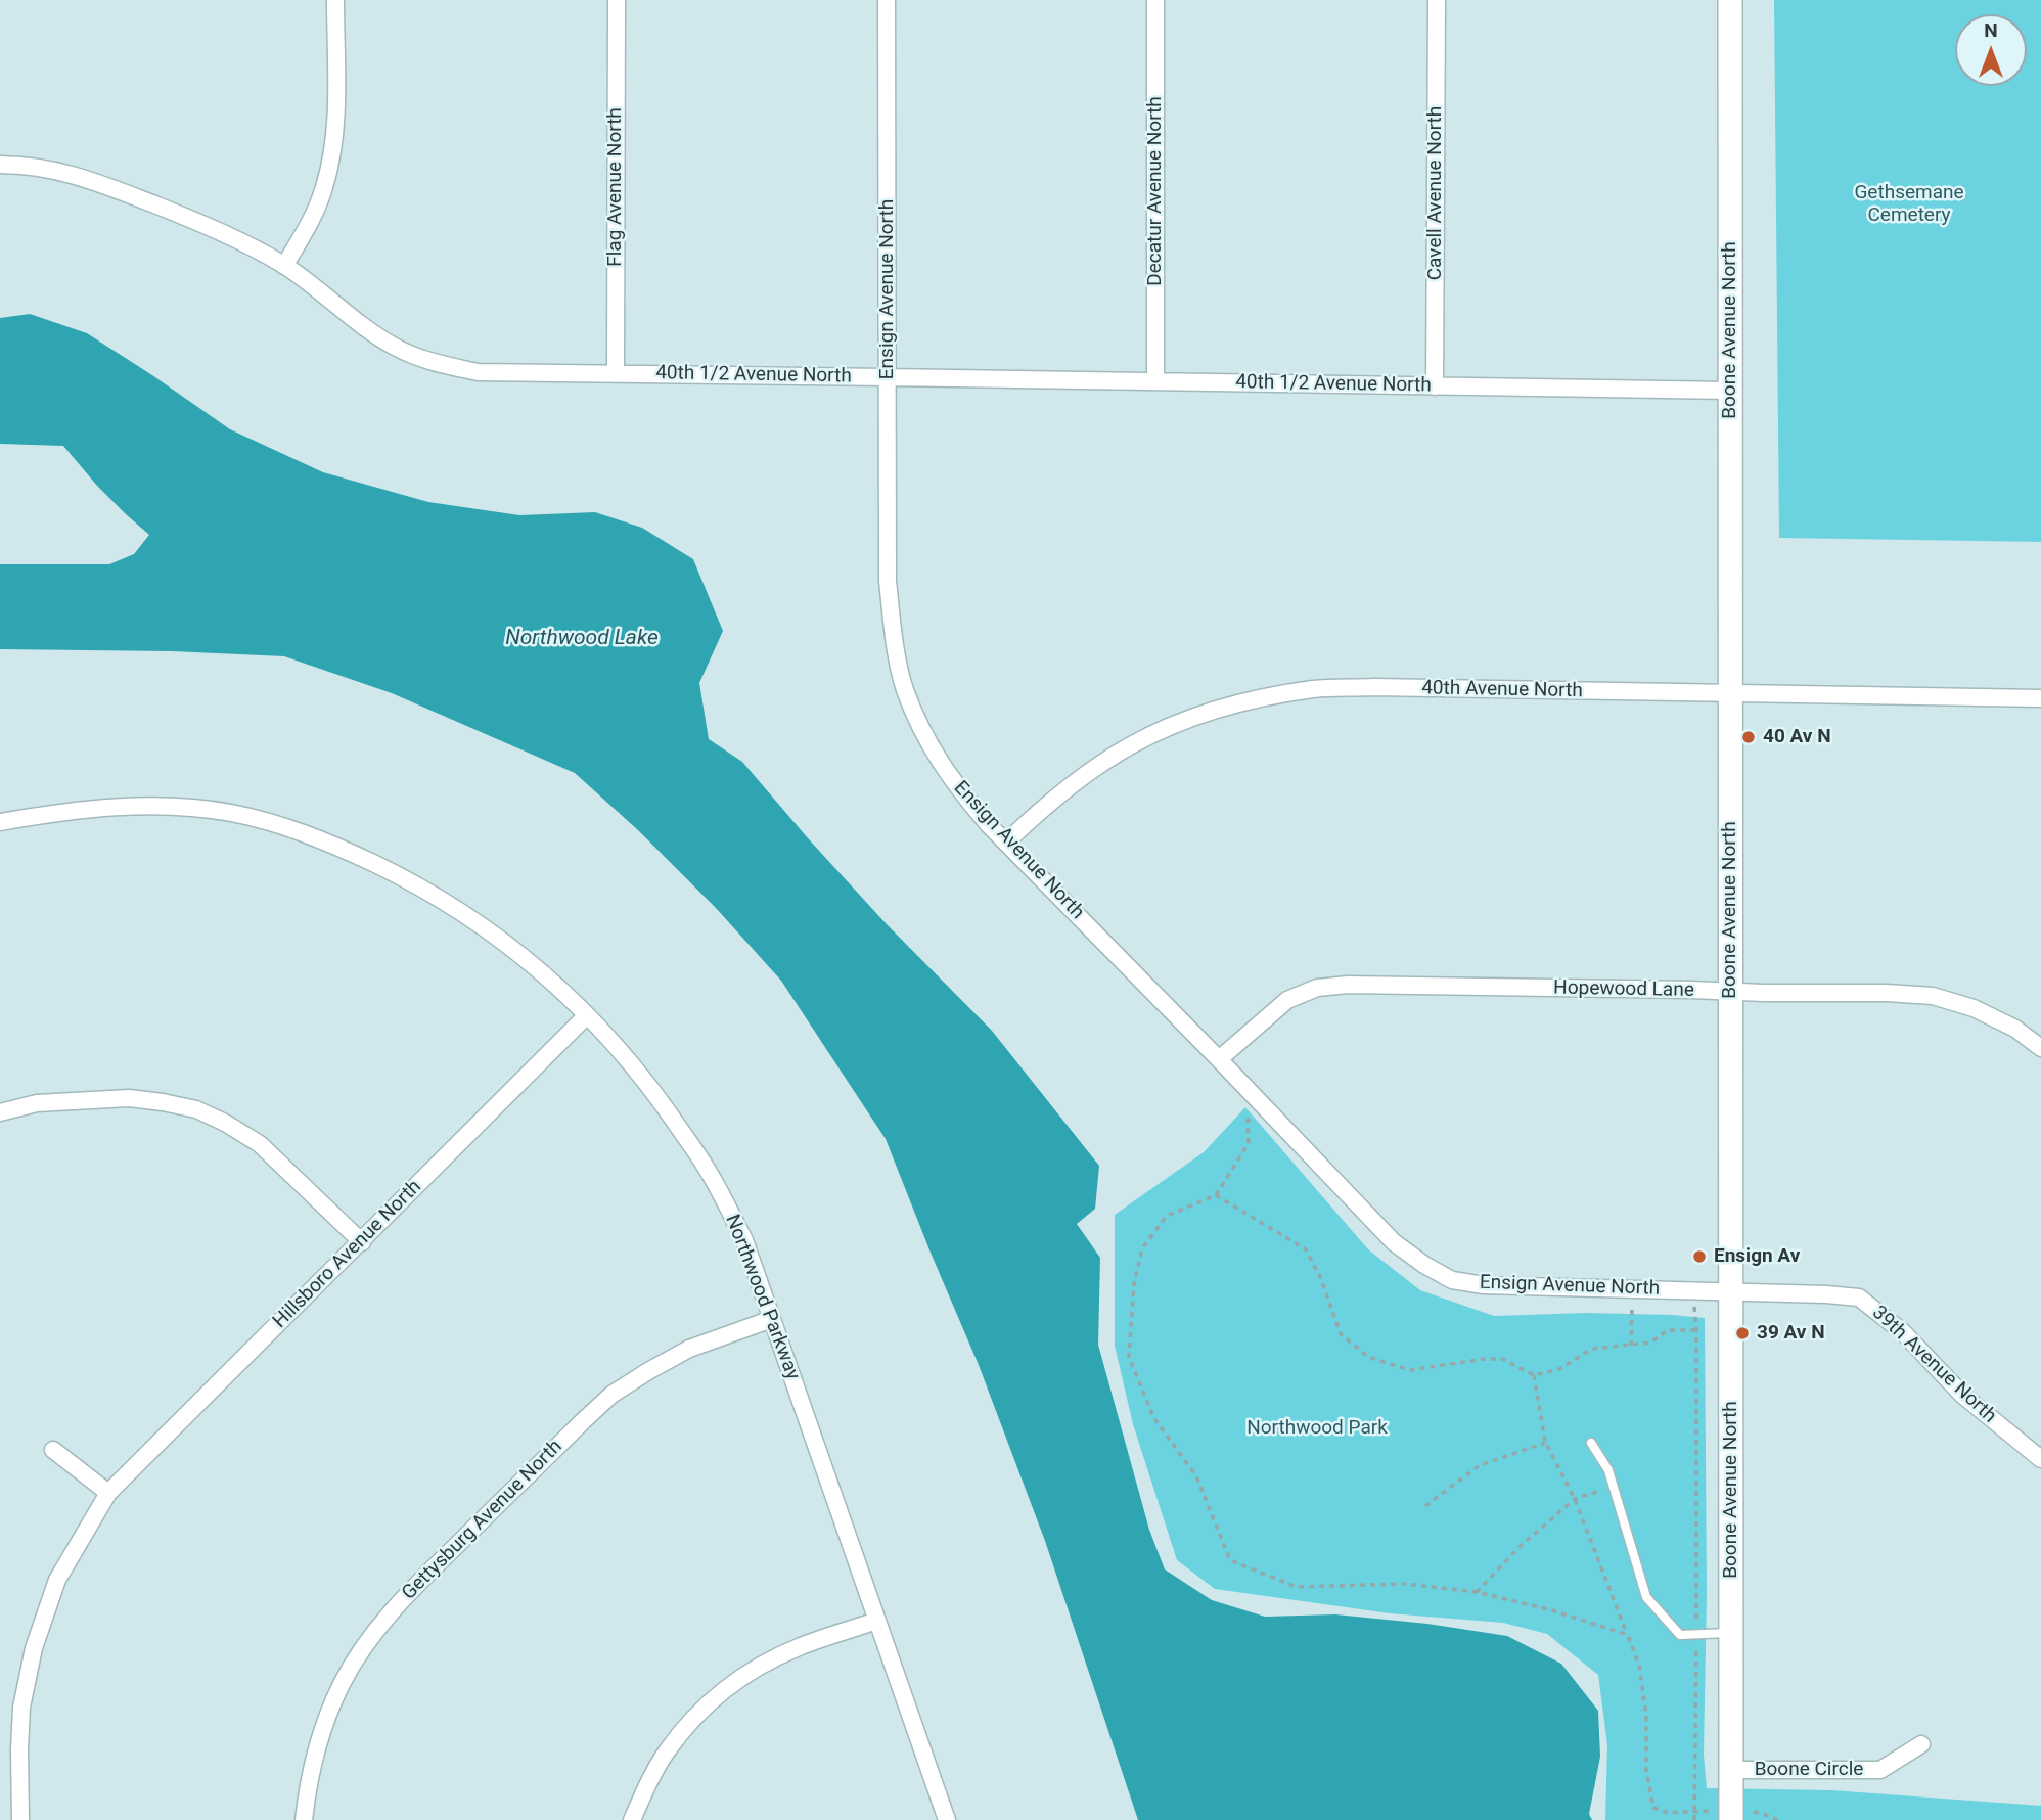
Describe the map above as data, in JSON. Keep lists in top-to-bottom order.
{
  "streets": {
    "street": [
      "Flag Avenue North",
      "Decatur Avenue North",
      "Cavell Avenue North",
      "Ensign Avenue North",
      "Boone Avenue North",
      "40th 1/2 Avenue North",
      "40th Avenue North",
      "Hopewood Lane",
      "Hillsboro Avenue North",
      "Northwood Parkway",
      "39th Avenue North",
      "Gettysburg Avenue North",
      "Boone Circle"
    ]
  },
  "crossings": [
    ["Flag Avenue North", "40th 1/2 Avenue North"],
    ["Decatur Avenue North", "40th 1/2 Avenue North"],
    ["Cavell Avenue North", "40th 1/2 Avenue North"],
    ["Ensign Avenue North", "Boone Avenue North"],
    ["Ensign Avenue North", "40th 1/2 Avenue North"],
    ["Ensign Avenue North", "40th Avenue North"],
    ["Ensign Avenue North", "Hopewood Lane"],
    ["Ensign Avenue North", "39th Avenue North"],
    ["Boone Avenue North", "40th 1/2 Avenue North"],
    ["Boone Avenue North", "40th Avenue North"],
    ["Boone Avenue North", "Hopewood Lane"],
    ["Boone Avenue North", "39th Avenue North"],
    ["Boone Avenue North", "Boone Circle"],
    ["Hillsboro Avenue North", "Northwood Parkway"],
    ["Northwood Parkway", "Gettysburg Avenue North"]
  ],
  "water": ["Northwood Lake"],
  "parks": ["Gethsemane Cemetery", "Northwood Park"],
  "places": ["40 Av N", "Ensign Av", "39 Av N"],
  "north": "top"
}
